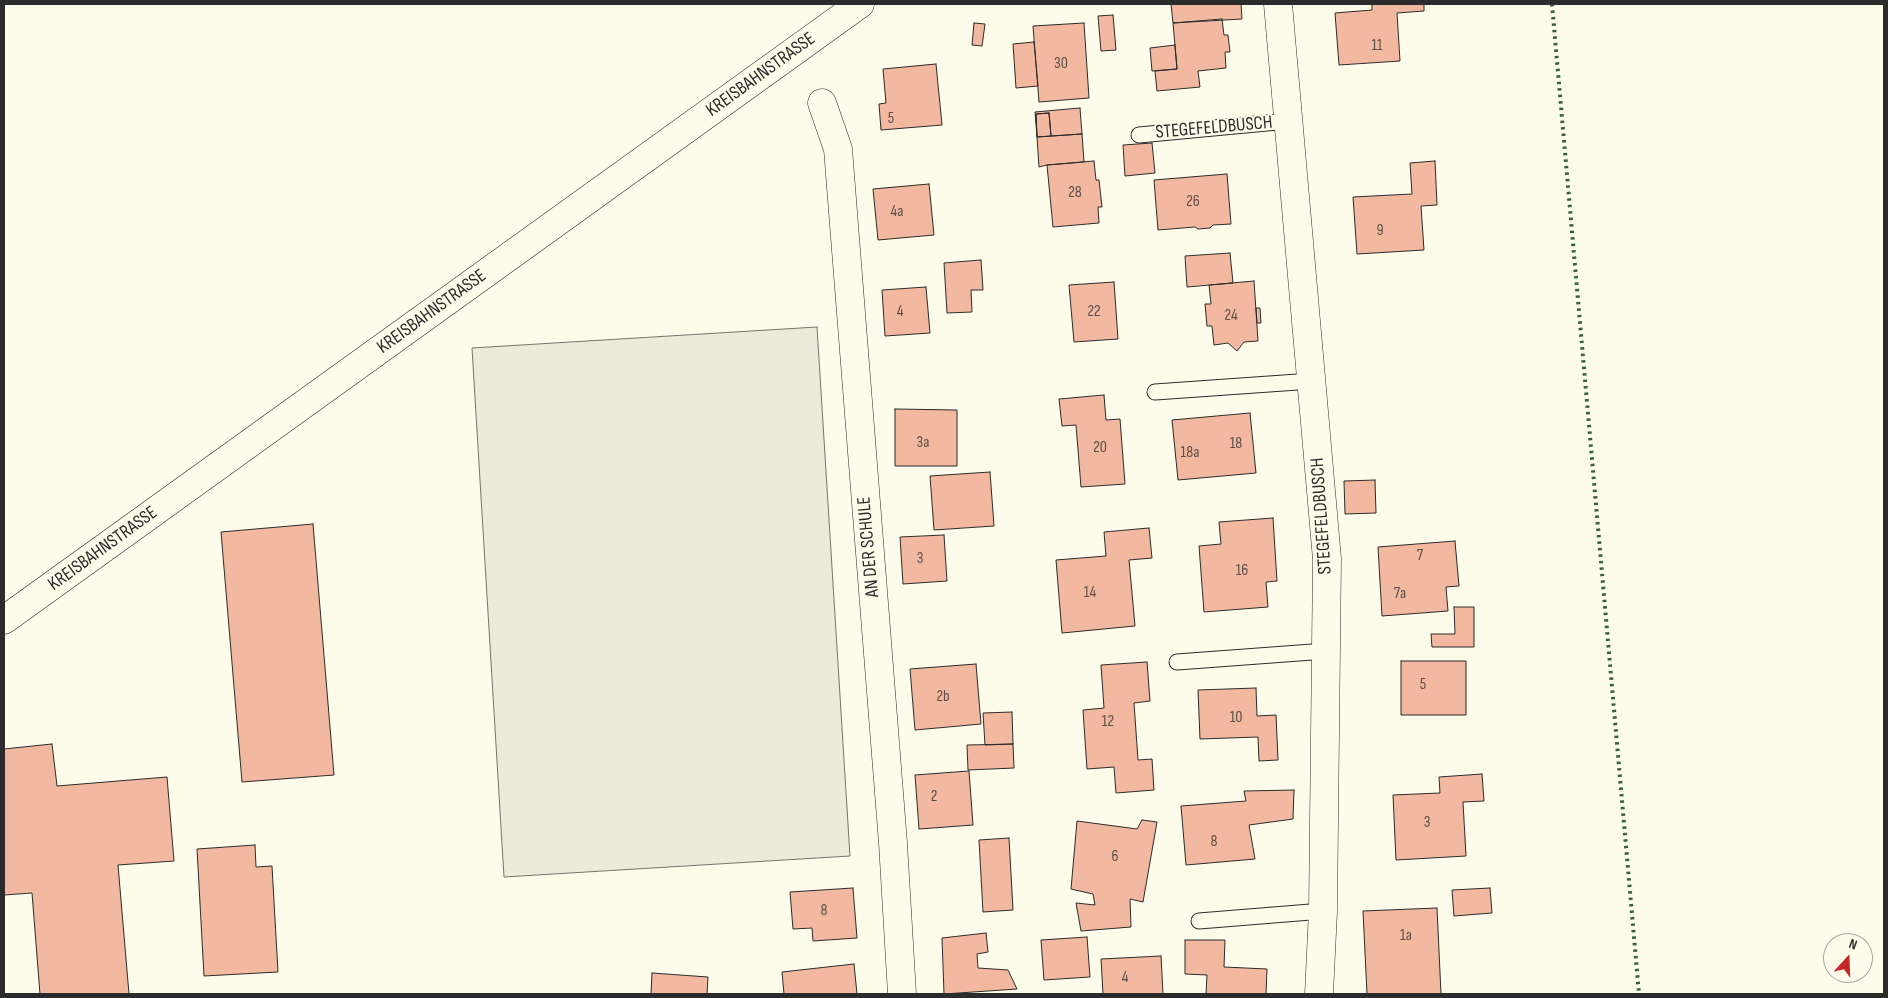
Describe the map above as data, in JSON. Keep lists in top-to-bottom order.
{
  "streets": {
    "street": ["KREISBAHNSTRASSE", "STEGEFELDBUSCH", "AN DER SCHULE"]
  },
  "house_numbers": [
    "11",
    "30",
    "5",
    "28",
    "26",
    "4a",
    "9",
    "4",
    "22",
    "24",
    "3a",
    "18",
    "20",
    "18a",
    "7",
    "3",
    "16",
    "14",
    "7a",
    "5",
    "2b",
    "10",
    "12",
    "2",
    "3",
    "8",
    "6",
    "8",
    "1a",
    "4"
  ],
  "north": "top"
}
